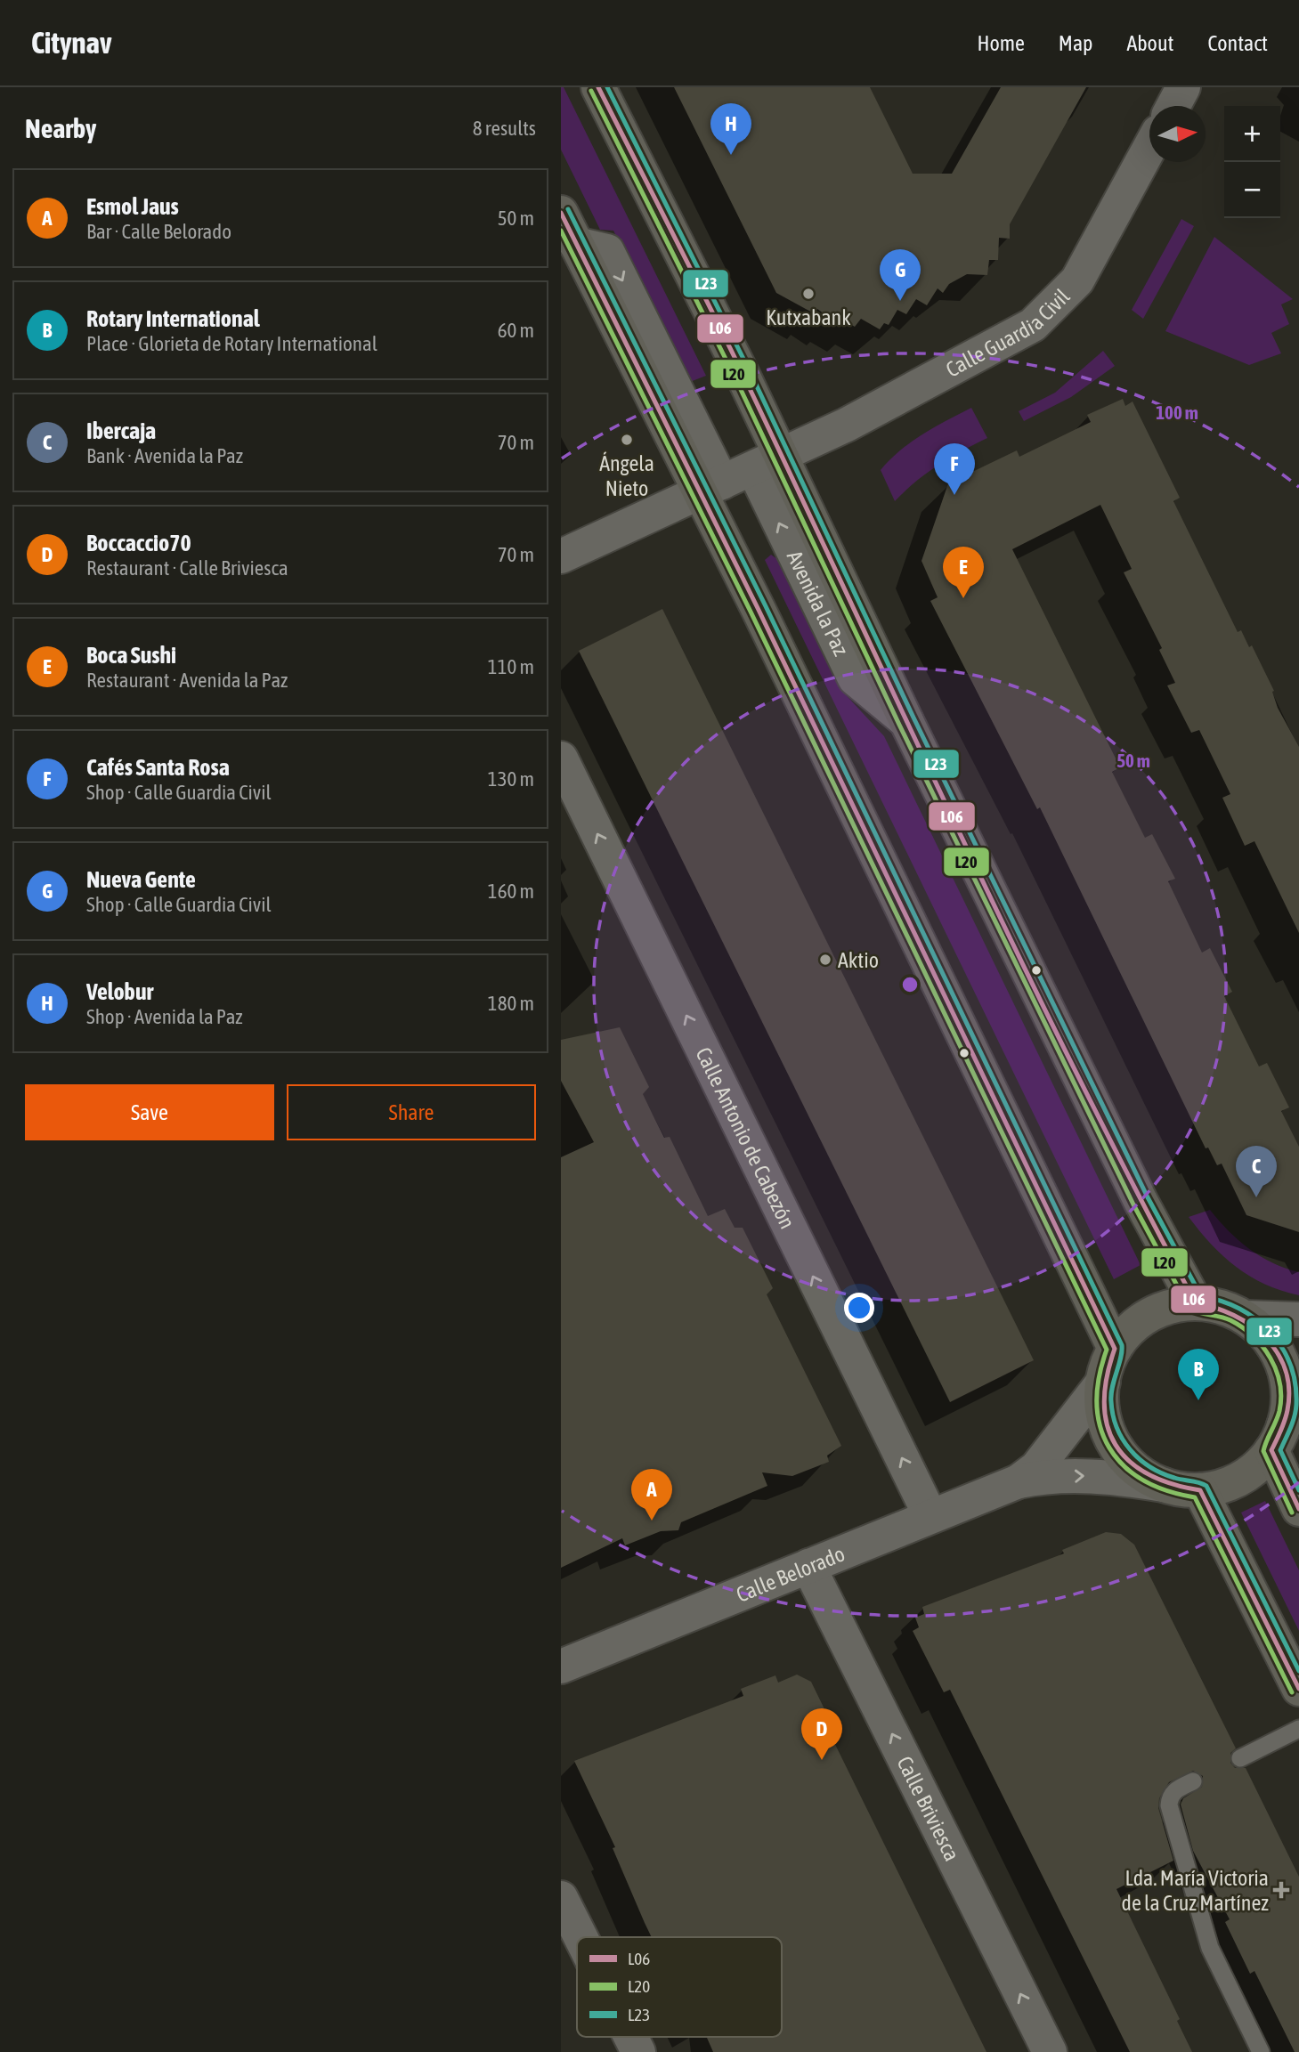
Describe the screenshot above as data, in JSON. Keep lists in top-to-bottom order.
{
  "streets": {
    "main road": ["Avenida la Paz"],
    "street": [
      "Calle Guardia Civil",
      "Calle Antonio de Cabezón",
      "Calle Belorado",
      "Calle Briviesca"
    ]
  },
  "crossings": [
    ["Calle Guardia Civil", "Avenida la Paz"],
    ["Avenida la Paz", "Calle Belorado"],
    ["Calle Antonio de Cabezón", "Calle Belorado"],
    ["Calle Belorado", "Calle Briviesca"]
  ],
  "one_way": ["Calle Antonio de Cabezón", "Calle Briviesca"],
  "places": {
    "other": ["Kutxabank", "Ángela Nieto", "Aktio"],
    "health": ["Lda. María Victoria de la Cruz Martínez"]
  },
  "lines": ["transit line L06", "transit line L23", "transit line L20"],
  "legend": ["L06", "L20", "L23"],
  "north": "right",
  "page": {
    "header": "Citynav",
    "nav": [
      "Home",
      "Map",
      "About",
      "Contact"
    ],
    "heading": ["Nearby", "8 results"],
    "pins": [
      "H",
      "G",
      "F",
      "E",
      "C",
      "B",
      "A",
      "D"
    ],
    "map_buttons": ["+", "−"],
    "list": [
      {
        "mark": "A",
        "name": "Esmol Jaus",
        "note": "Bar · Calle Belorado",
        "value": "50 m"
      },
      {
        "mark": "B",
        "name": "Rotary International",
        "note": "Place · Glorieta de Rotary International",
        "value": "60 m"
      },
      {
        "mark": "C",
        "name": "Ibercaja",
        "note": "Bank · Avenida la Paz",
        "value": "70 m"
      },
      {
        "mark": "D",
        "name": "Boccaccio70",
        "note": "Restaurant · Calle Briviesca",
        "value": "70 m"
      },
      {
        "mark": "E",
        "name": "Boca Sushi",
        "note": "Restaurant · Avenida la Paz",
        "value": "110 m"
      },
      {
        "mark": "F",
        "name": "Cafés Santa Rosa",
        "note": "Shop · Calle Guardia Civil",
        "value": "130 m"
      },
      {
        "mark": "G",
        "name": "Nueva Gente",
        "note": "Shop · Calle Guardia Civil",
        "value": "160 m"
      },
      {
        "mark": "H",
        "name": "Velobur",
        "note": "Shop · Avenida la Paz",
        "value": "180 m"
      }
    ],
    "buttons": ["Save", "Share"]
  },
  "rings": ["100 m", "50 m"]
}
